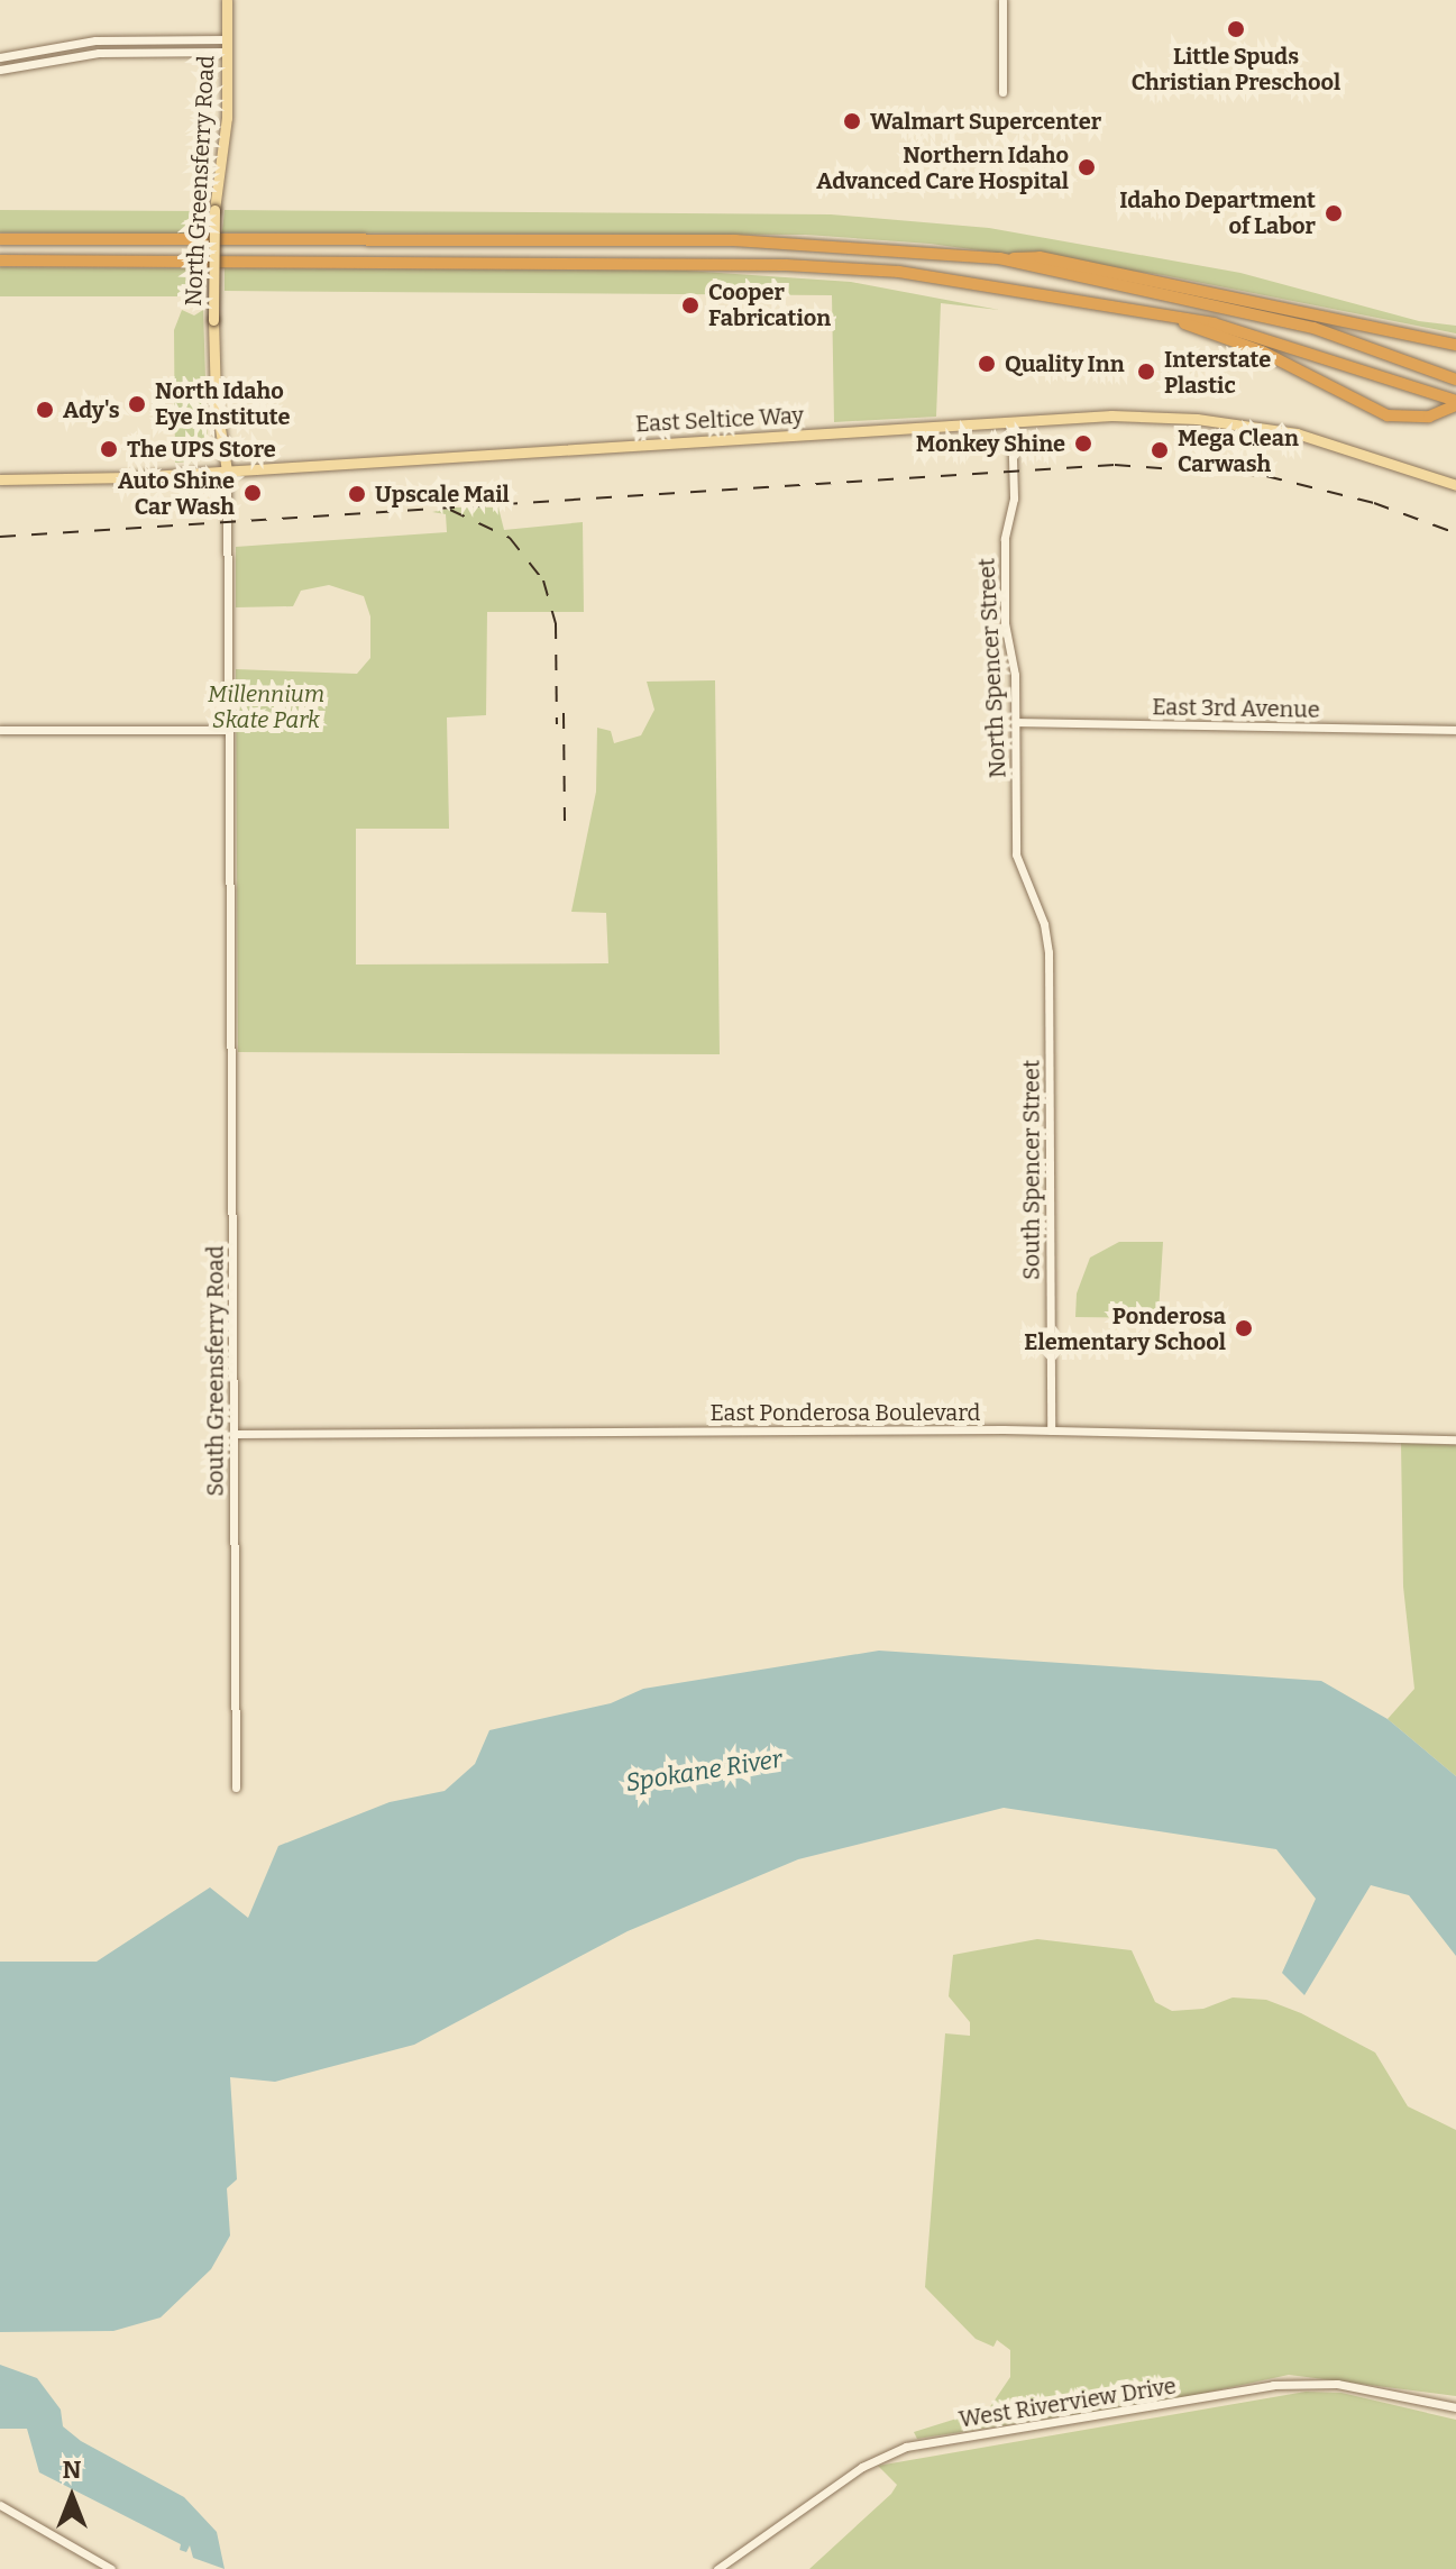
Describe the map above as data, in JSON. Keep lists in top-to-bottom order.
{
  "streets": {
    "main road": ["North Greensferry Road", "East Seltice Way"],
    "street": [
      "North Spencer Street",
      "East 3rd Avenue",
      "South Spencer Street",
      "South Greensferry Road",
      "East Ponderosa Boulevard",
      "West Riverview Drive"
    ]
  },
  "crossings": [
    ["North Greensferry Road", "East Seltice Way"],
    ["North Greensferry Road", "South Greensferry Road"],
    ["East Seltice Way", "North Spencer Street"],
    ["North Spencer Street", "East 3rd Avenue"],
    ["North Spencer Street", "South Spencer Street"],
    ["South Spencer Street", "East Ponderosa Boulevard"],
    ["South Greensferry Road", "East Ponderosa Boulevard"]
  ],
  "water": ["Spokane River"],
  "parks": ["Millennium Skate Park"],
  "places": [
    "Little Spuds Christian Preschool",
    "Walmart Supercenter",
    "Northern Idaho Advanced Care Hospital",
    "Idaho Department of Labor",
    "Cooper Fabrication",
    "Quality Inn",
    "Interstate Plastic",
    "North Idaho Eye Institute",
    "Ady's",
    "Monkey Shine",
    "The UPS Store",
    "Mega Clean Carwash",
    "Auto Shine Car Wash",
    "Upscale Mail",
    "Ponderosa Elementary School"
  ],
  "north": "top"
}
